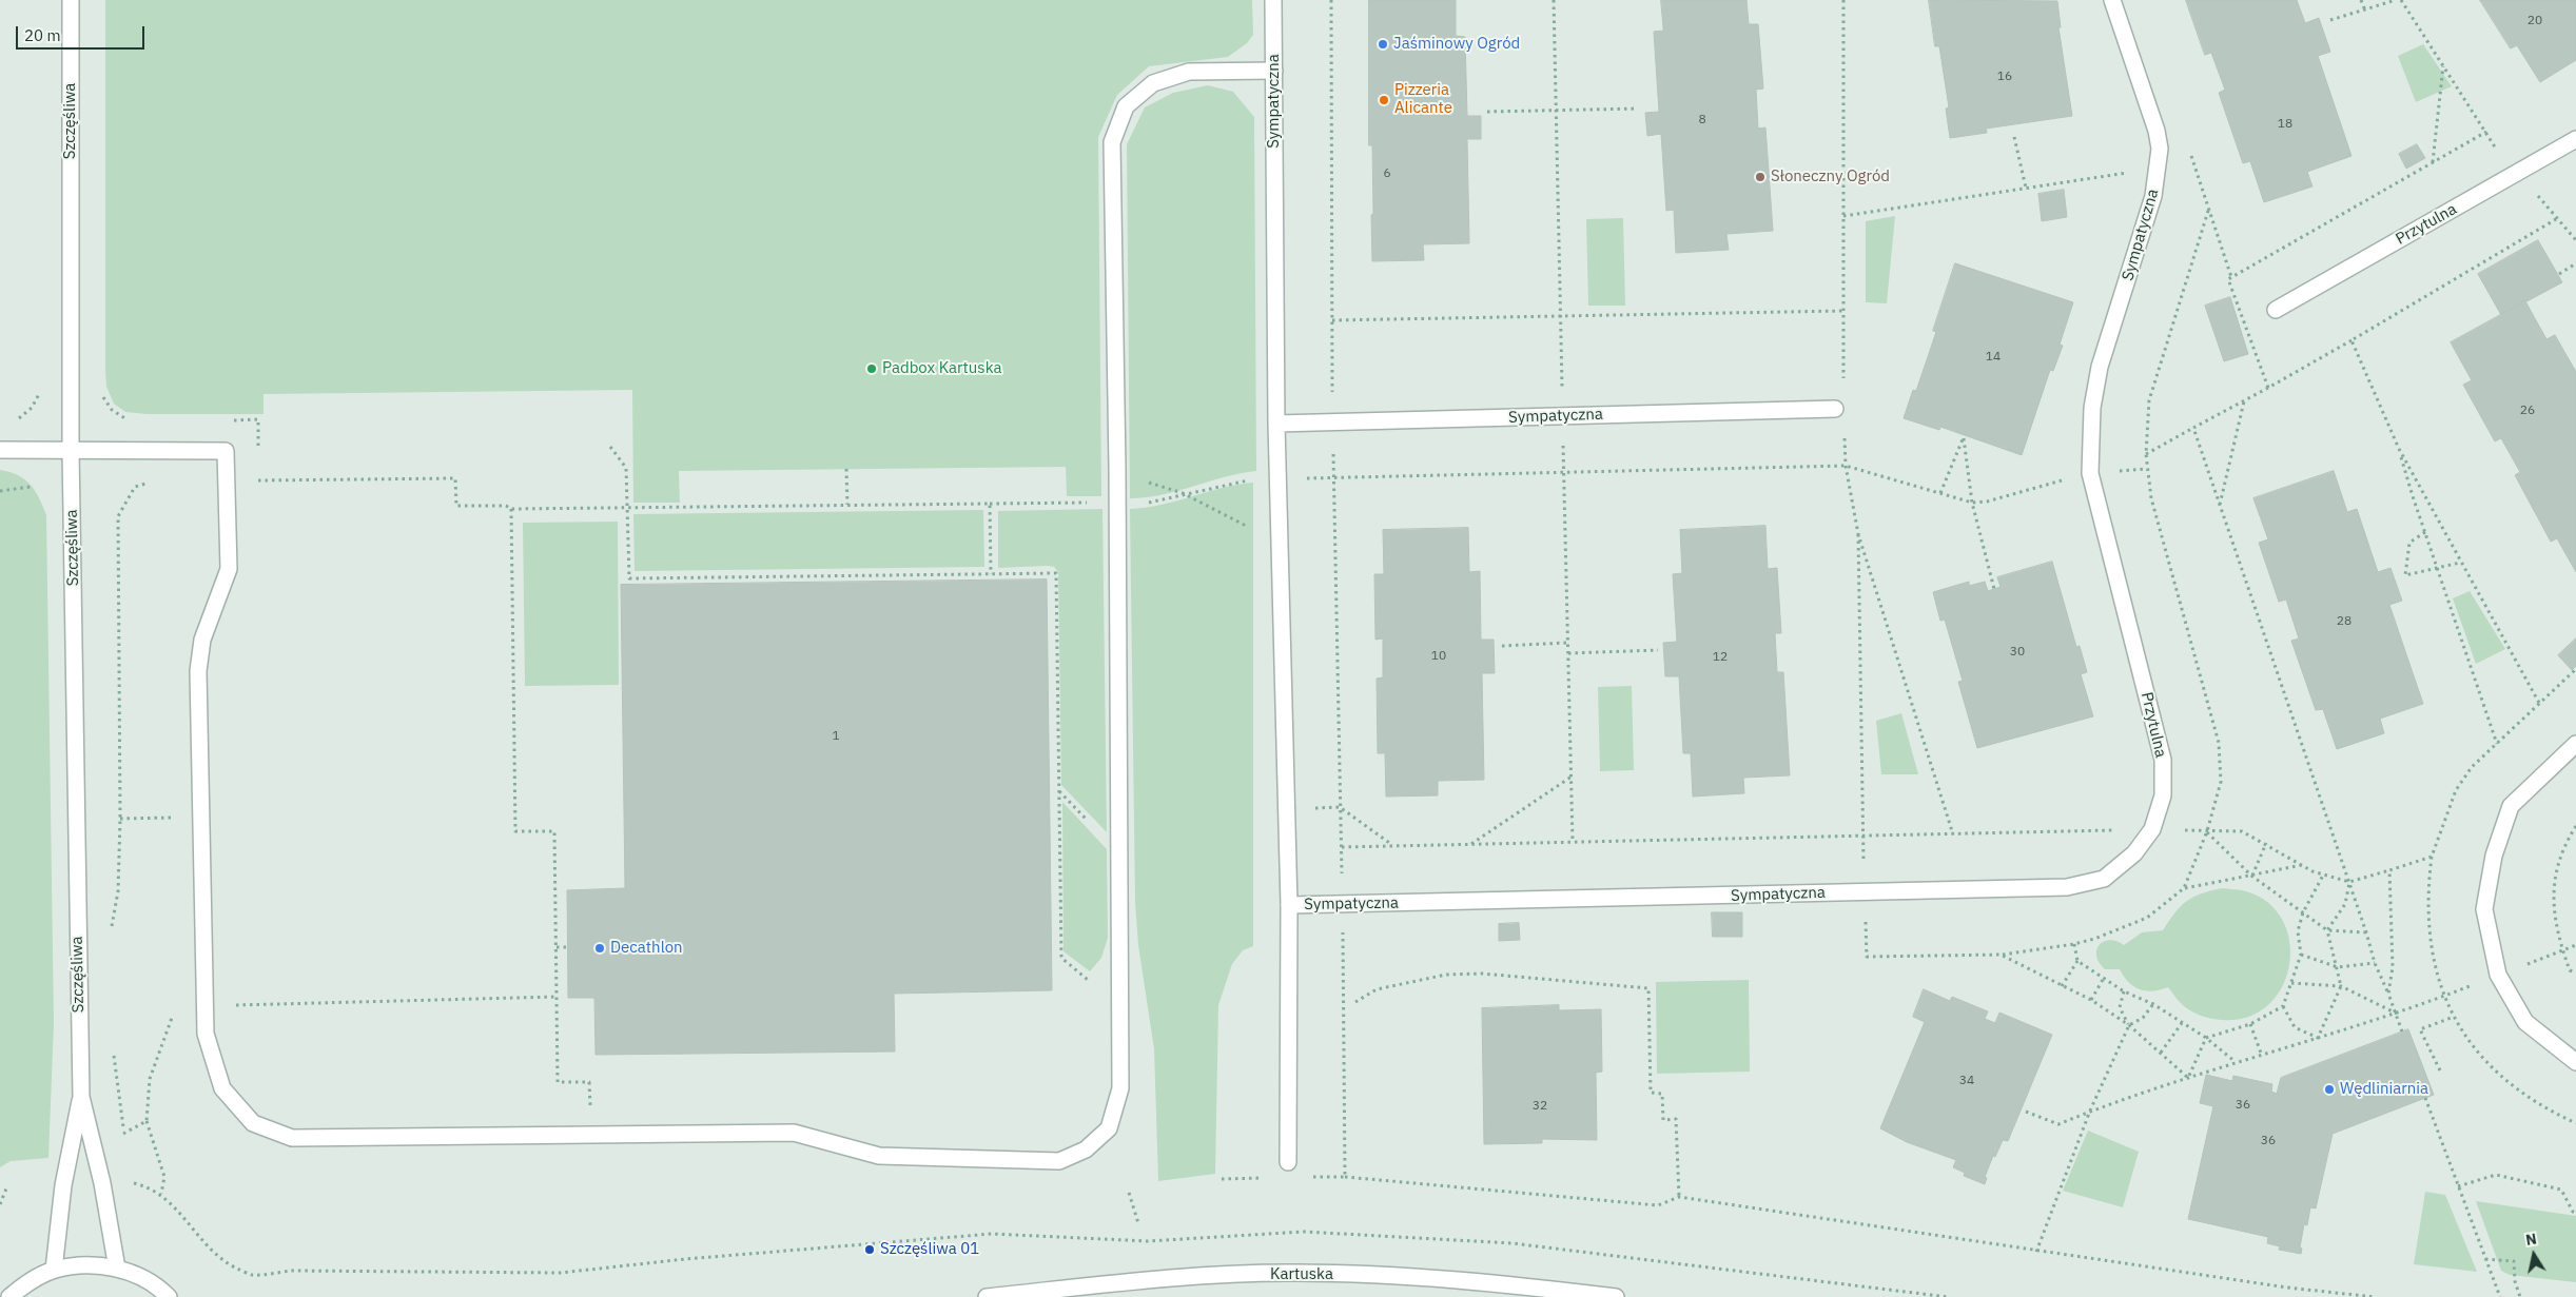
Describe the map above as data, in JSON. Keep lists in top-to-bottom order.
{
  "streets": {
    "street": [
      "Sympatyczna",
      "Szczęśliwa",
      "Przytulna",
      "Kartuska"
    ]
  },
  "crossings": [
    ["Sympatyczna", "Przytulna"]
  ],
  "places": [
    "Jaśminowy Ogród",
    "Pizzeria Alicante",
    "Słoneczny Ogród",
    "Padbox Kartuska",
    "Decathlon",
    "Wędliniarnia",
    "Szczęśliwa 01"
  ],
  "house_numbers": [
    "20",
    "16",
    "8",
    "18",
    "6",
    "14",
    "26",
    "28",
    "30",
    "10",
    "12",
    "1",
    "34",
    "36",
    "32",
    "36"
  ],
  "scale_bar": "20 m",
  "north": "top"
}
